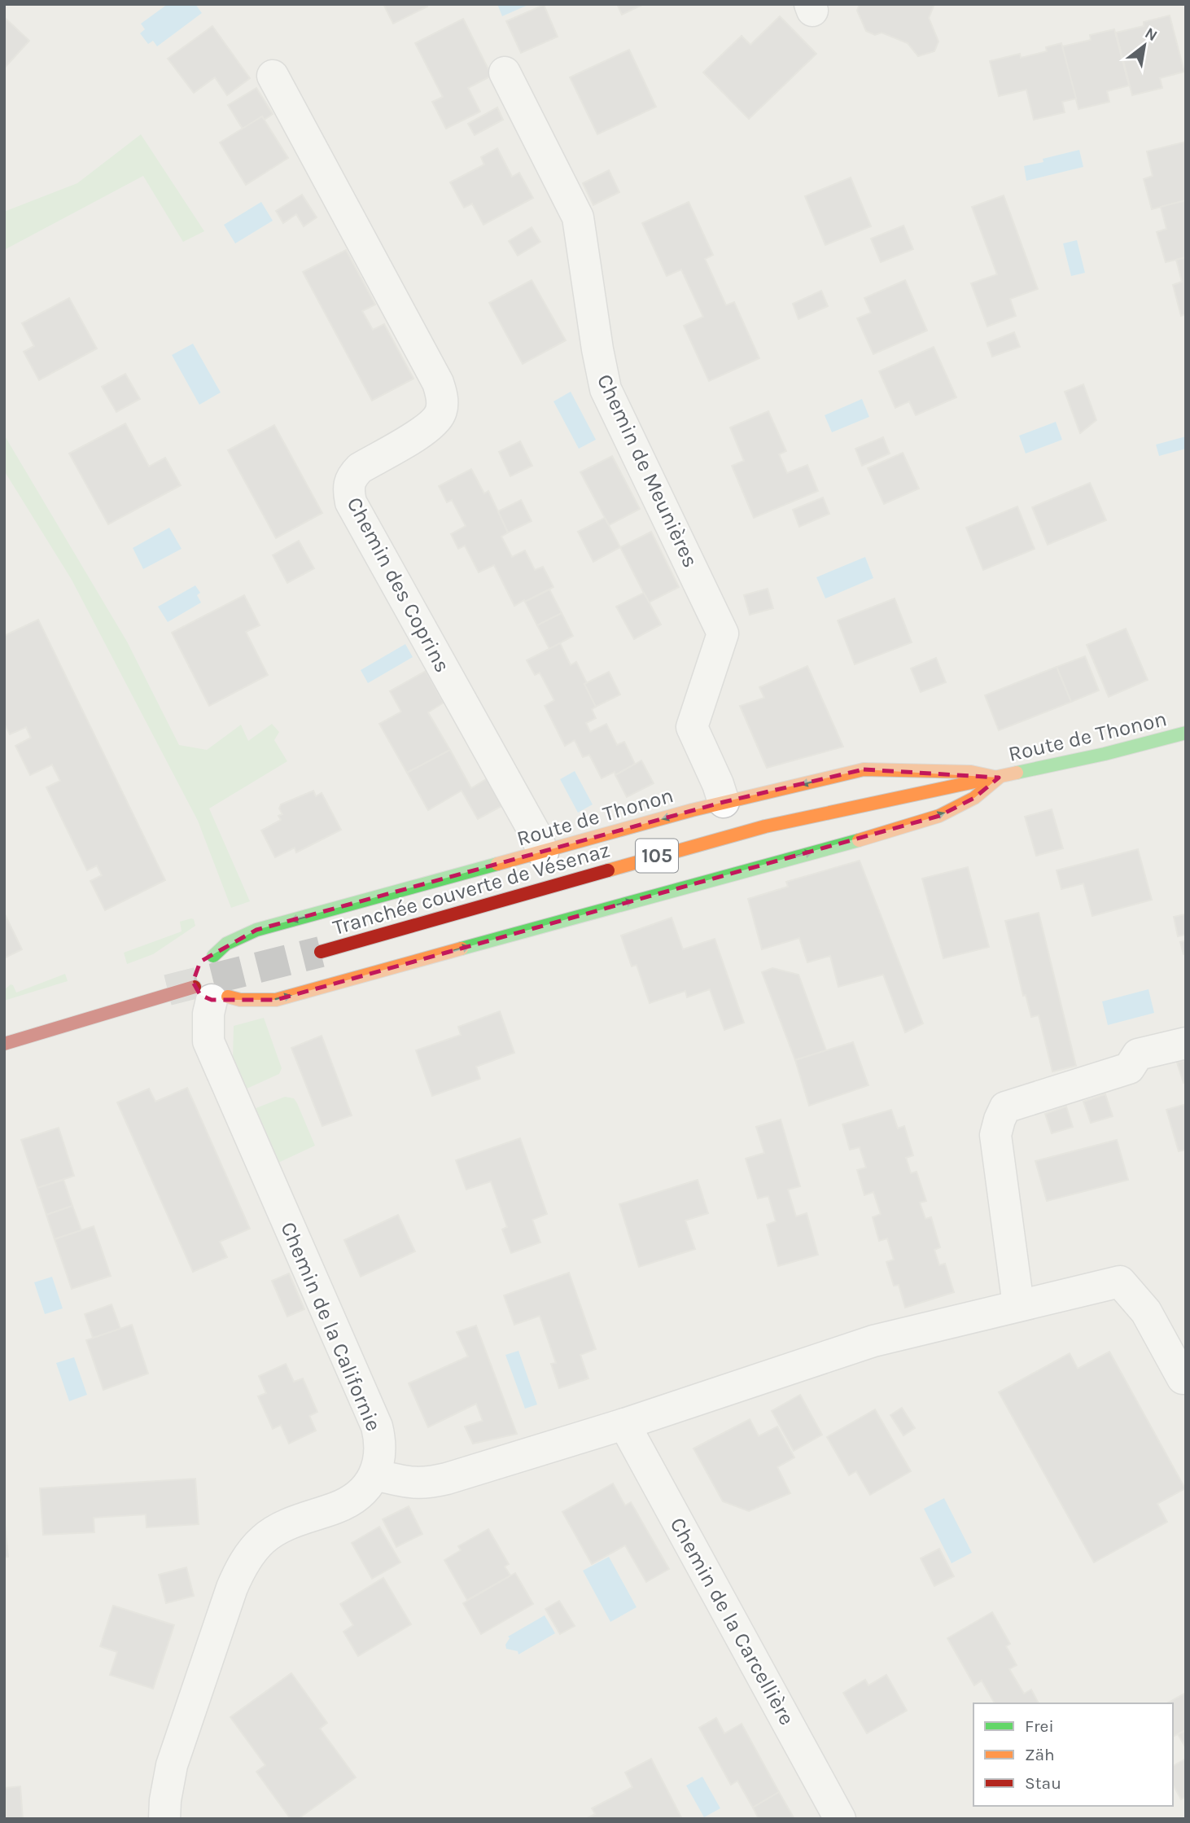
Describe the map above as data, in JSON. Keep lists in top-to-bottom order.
{
  "streets": {
    "street": [
      "Chemin de Meunières",
      "Chemin des Coprins",
      "Route de Thonon",
      "105",
      "Tranchée couverte de Vésenaz",
      "Chemin de la Californie",
      "Chemin de la Carcellière"
    ]
  },
  "crossings": [
    ["Chemin de Meunières", "Route de Thonon"],
    ["Chemin des Coprins", "Route de Thonon"],
    ["Route de Thonon", "Tranchée couverte de Vésenaz"],
    ["Route de Thonon", "Chemin de la Californie"]
  ],
  "legend": ["Frei", "Zäh", "Stau"],
  "north": "top right"
}
